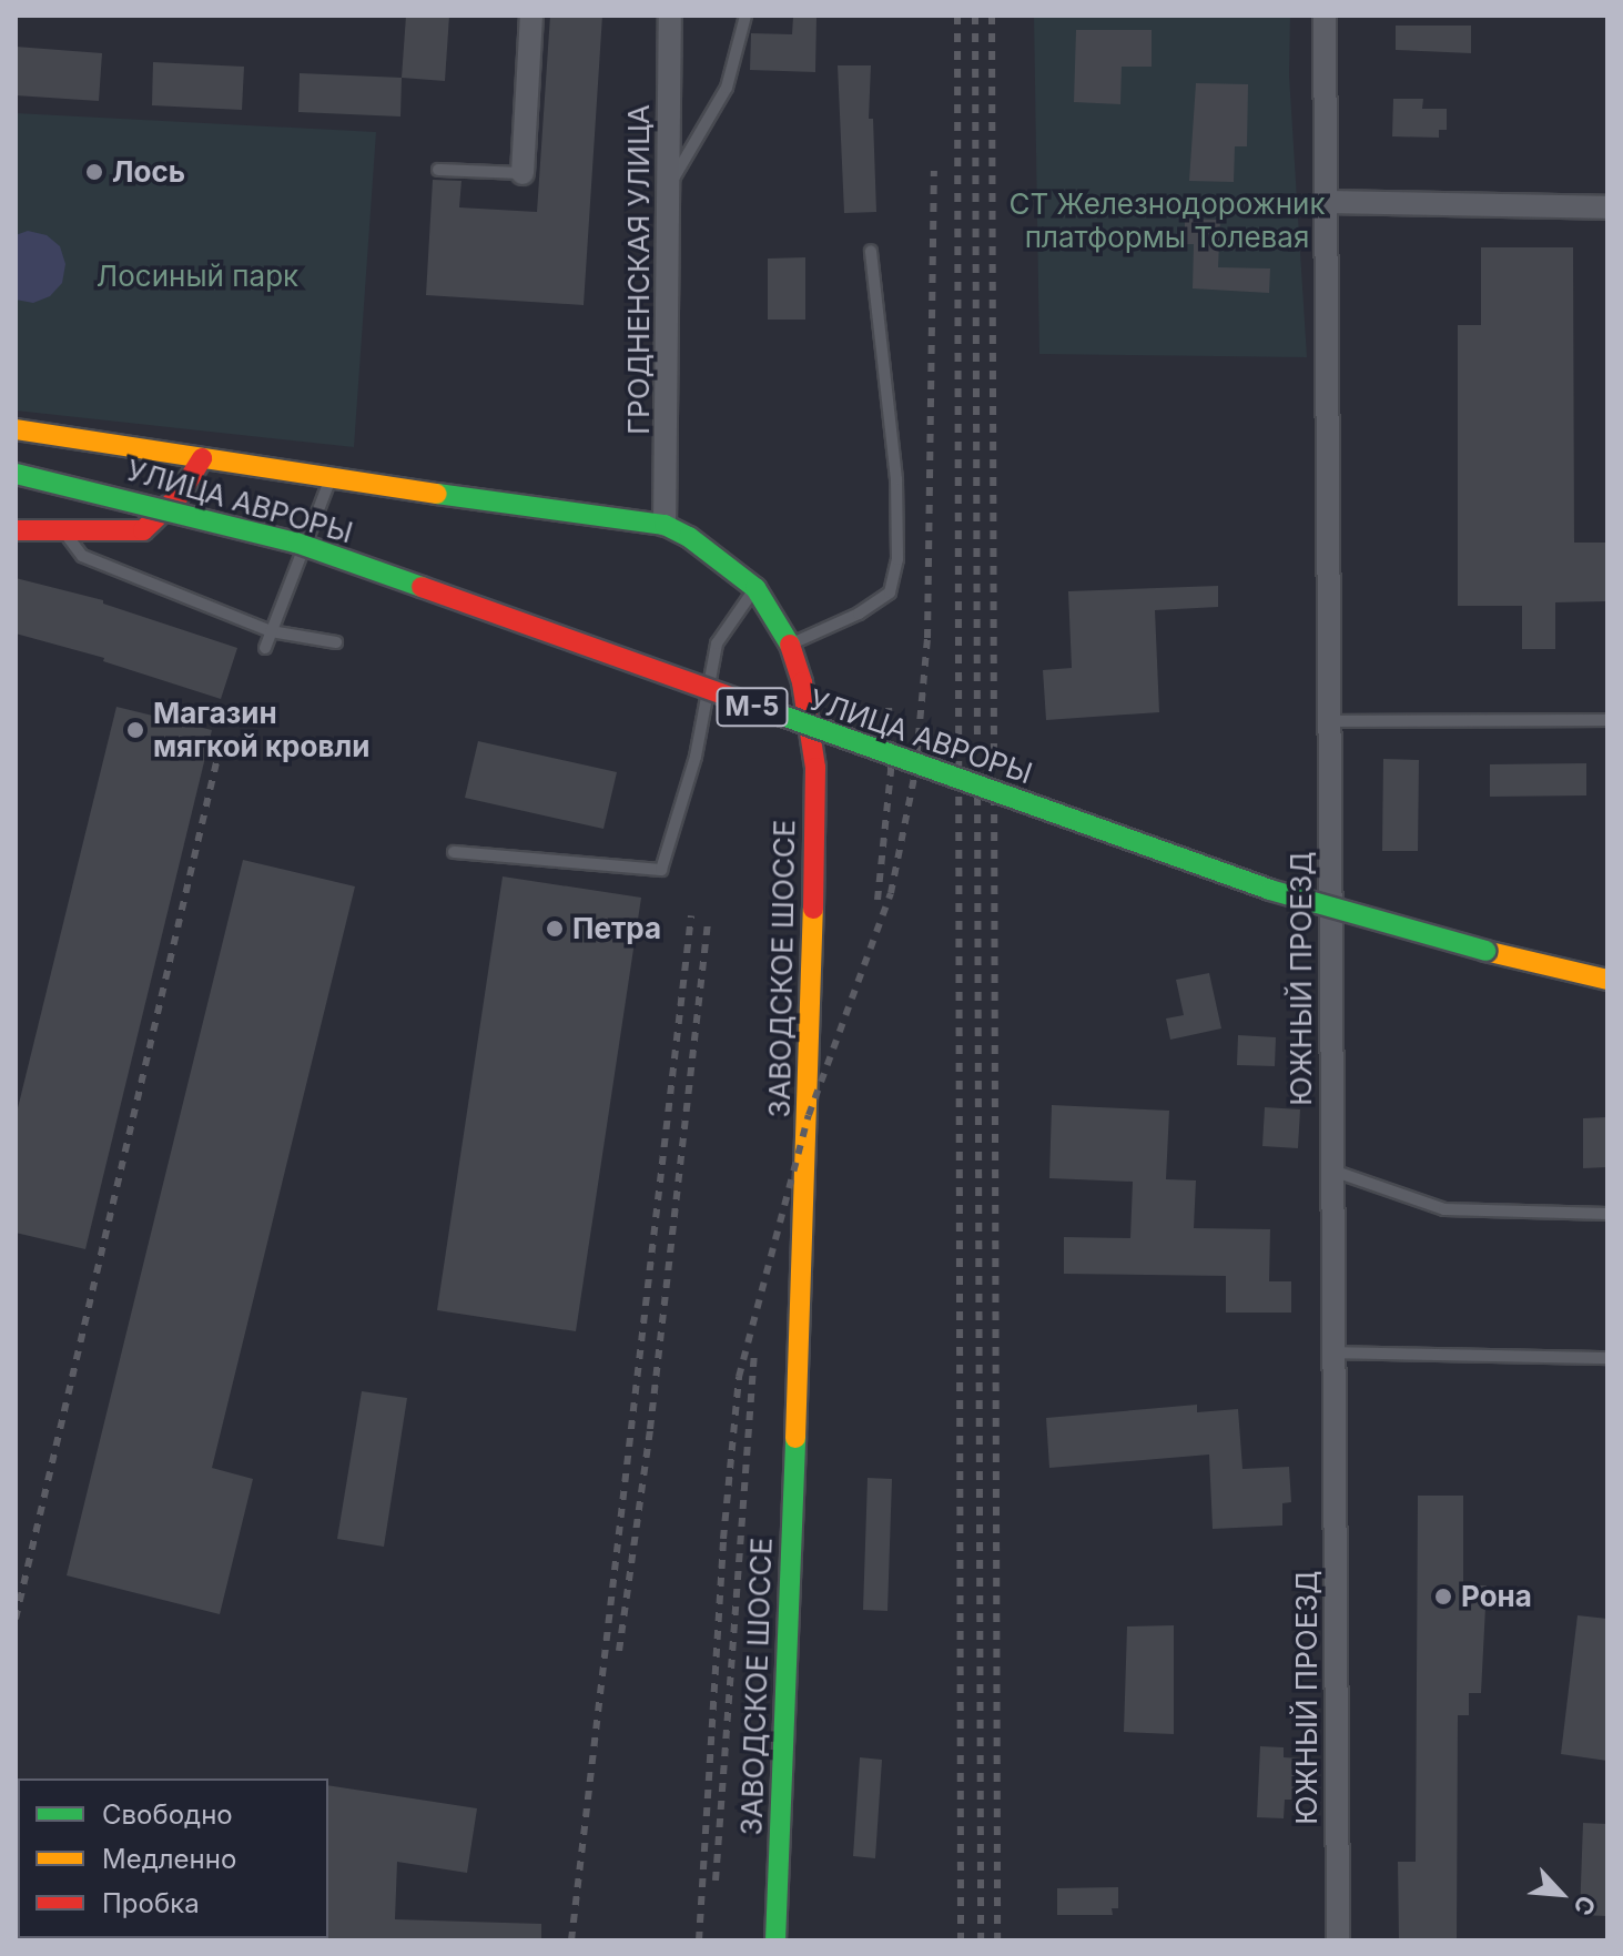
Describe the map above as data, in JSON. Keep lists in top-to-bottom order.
{
  "streets": {
    "main road": ["УЛИЦА АВРОРЫ", "М-5", "ЗАВОДСКОЕ ШОССЕ"],
    "street": ["ГРОДНЕНСКАЯ УЛИЦА", "ЮЖНЫЙ ПРОЕЗД"]
  },
  "crossings": [
    ["ГРОДНЕНСКАЯ УЛИЦА", "ЗАВОДСКОЕ ШОССЕ"]
  ],
  "parks": ["СТ Железнодорожник платформы Толевая", "Лосиный парк"],
  "places": [
    "Лось",
    "Магазин мягкой кровли",
    "Петра",
    "Рона"
  ],
  "legend": ["Свободно", "Медленно", "Пробка"],
  "north": "bottom right"
}
